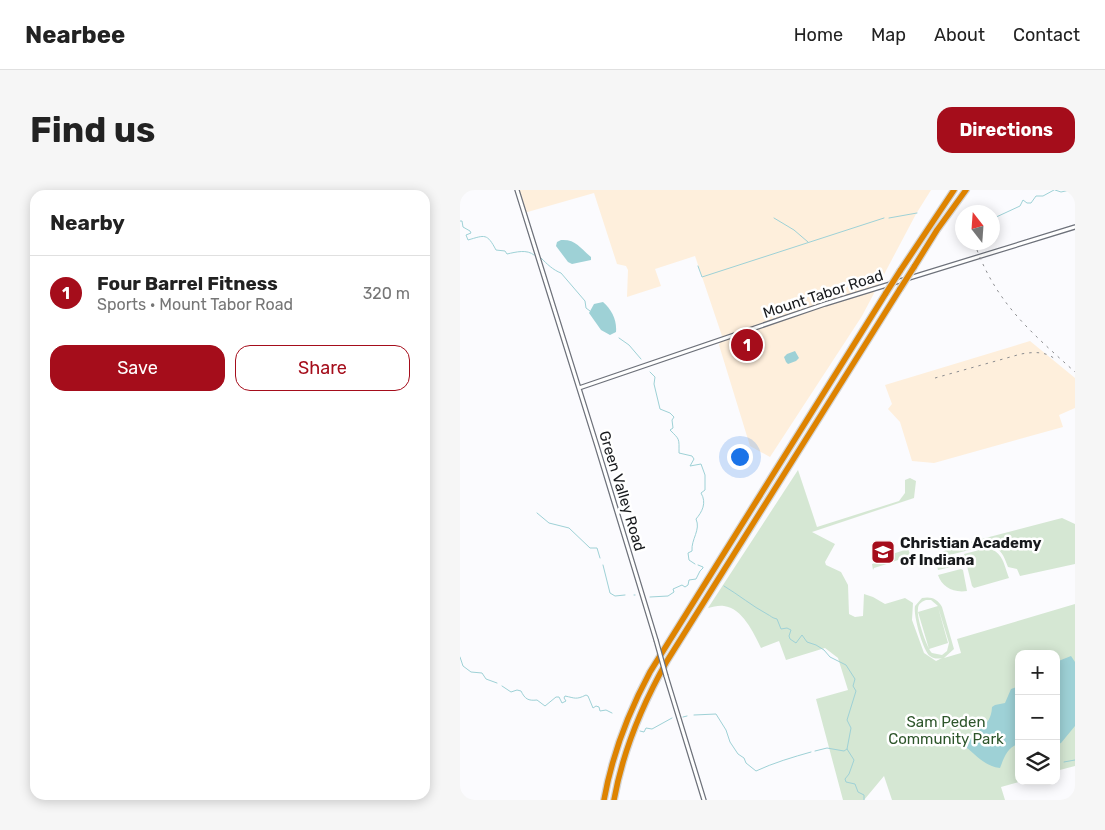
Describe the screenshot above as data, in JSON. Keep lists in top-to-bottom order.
{
  "streets": {
    "street": ["Mount Tabor Road", "Green Valley Road"]
  },
  "crossings": [
    ["Mount Tabor Road", "Green Valley Road"]
  ],
  "parks": ["Sam Peden Community Park"],
  "places": {
    "school or university": ["Christian Academy of Indiana"]
  },
  "north": "top",
  "page": {
    "header": "Nearbee",
    "nav": [
      "Home",
      "Map",
      "About",
      "Contact"
    ],
    "buttons": [
      "Directions",
      ["Save", "Share"]
    ],
    "title": "Find us",
    "heading": "Nearby",
    "list": [
      {
        "mark": "1",
        "name": "Four Barrel Fitness",
        "note": "Sports · Mount Tabor Road",
        "value": "320 m"
      }
    ],
    "pins": "1",
    "map_buttons": ["+", "−"]
  }
}
